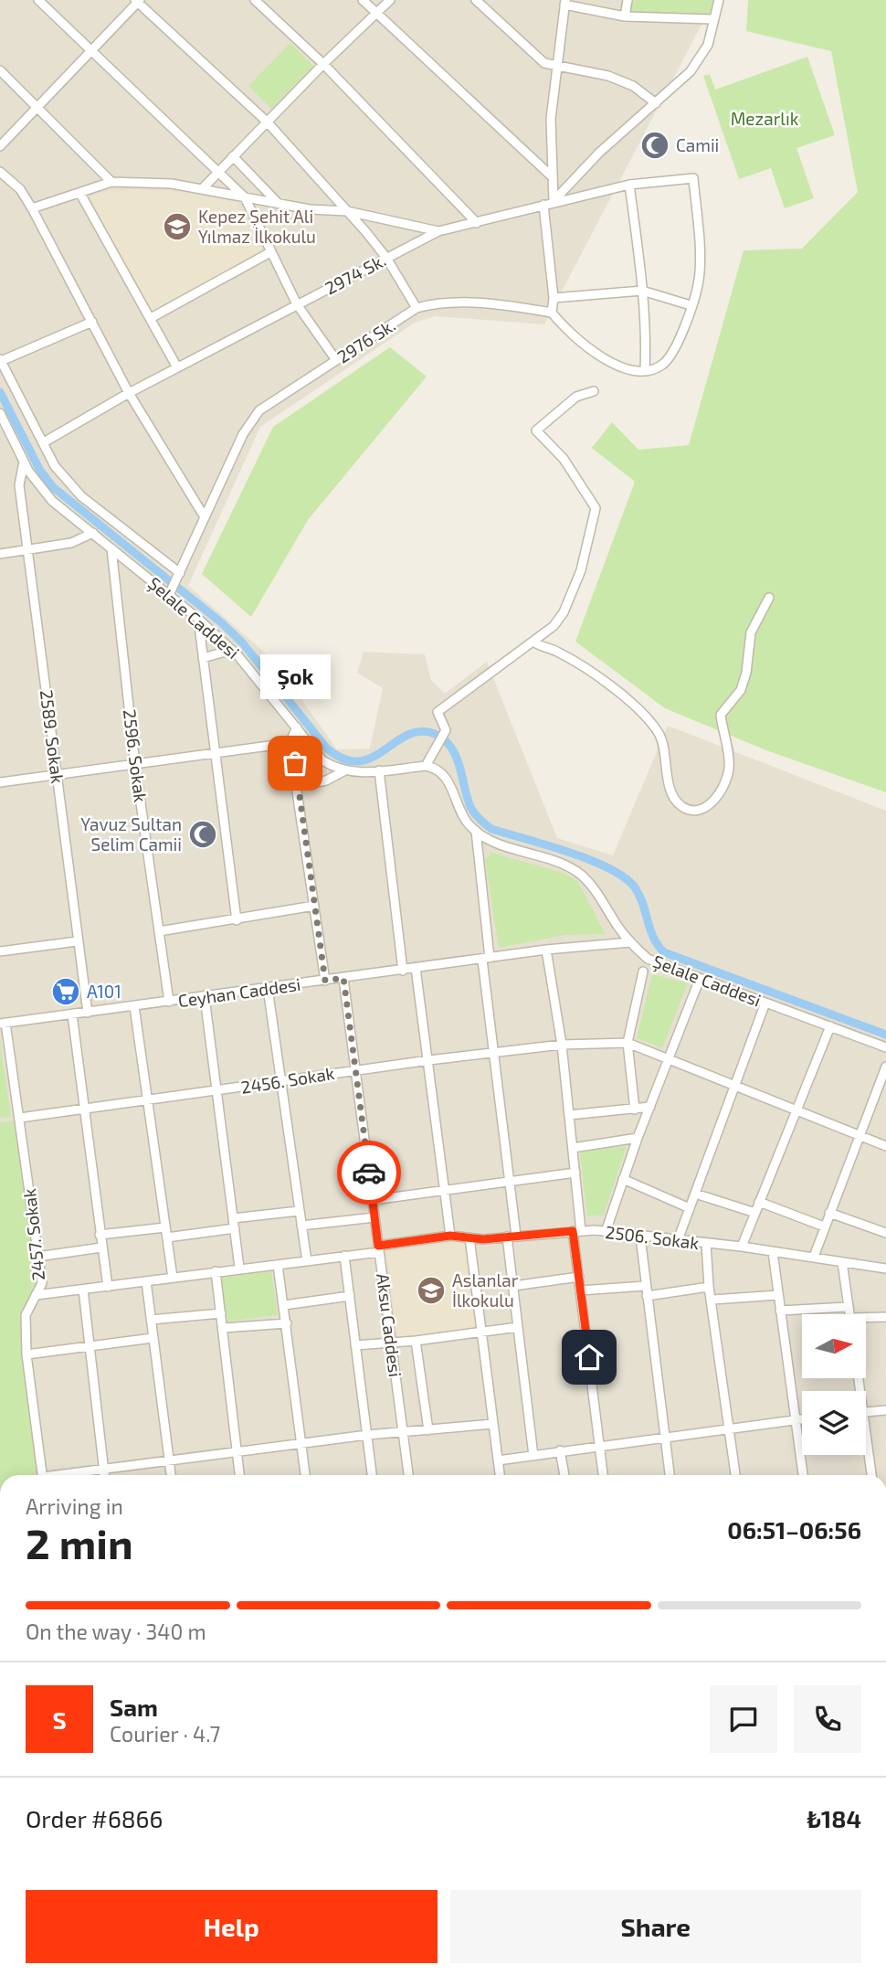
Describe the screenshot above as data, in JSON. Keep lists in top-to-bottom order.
{
  "streets": {
    "street": [
      "2974 Sk.",
      "2976 Sk.",
      "Şelale Caddesi",
      "2589. Sokak",
      "2596. Sokak",
      "Ceyhan Caddesi",
      "2456. Sokak",
      "2457. Sokak",
      "2506. Sokak",
      "Aksu Caddesi"
    ]
  },
  "crossings": [
    ["2976 Sk.", "Şelale Caddesi"],
    ["Şelale Caddesi", "2589. Sokak"],
    ["Şelale Caddesi", "2596. Sokak"],
    ["Şelale Caddesi", "Ceyhan Caddesi"],
    ["2589. Sokak", "Ceyhan Caddesi"],
    ["2596. Sokak", "Ceyhan Caddesi"],
    ["Ceyhan Caddesi", "2457. Sokak"],
    ["Ceyhan Caddesi", "Aksu Caddesi"],
    ["2456. Sokak", "2457. Sokak"],
    ["2456. Sokak", "Aksu Caddesi"],
    ["2457. Sokak", "2506. Sokak"],
    ["2506. Sokak", "Aksu Caddesi"]
  ],
  "parks": ["Mezarlık"],
  "places": {
    "mosque": ["Camii", "Yavuz Sultan Selim Camii"],
    "school or university": ["Kepez Şehit Ali Yılmaz İlkokulu", "Aslanlar İlkokulu"],
    "other": ["Şok"],
    "supermarket": ["A101"]
  },
  "north": "right",
  "page": {
    "bubble": "Şok",
    "heading": ["2 min", "Arriving in", "06:51–06:56"],
    "panel": [
      "Sam",
      "Courier · 4.7",
      "Order #6866",
      "₺184"
    ],
    "bar": "On the way · 340 m",
    "round": "S",
    "buttons": ["Help", "Share"]
  }
}
